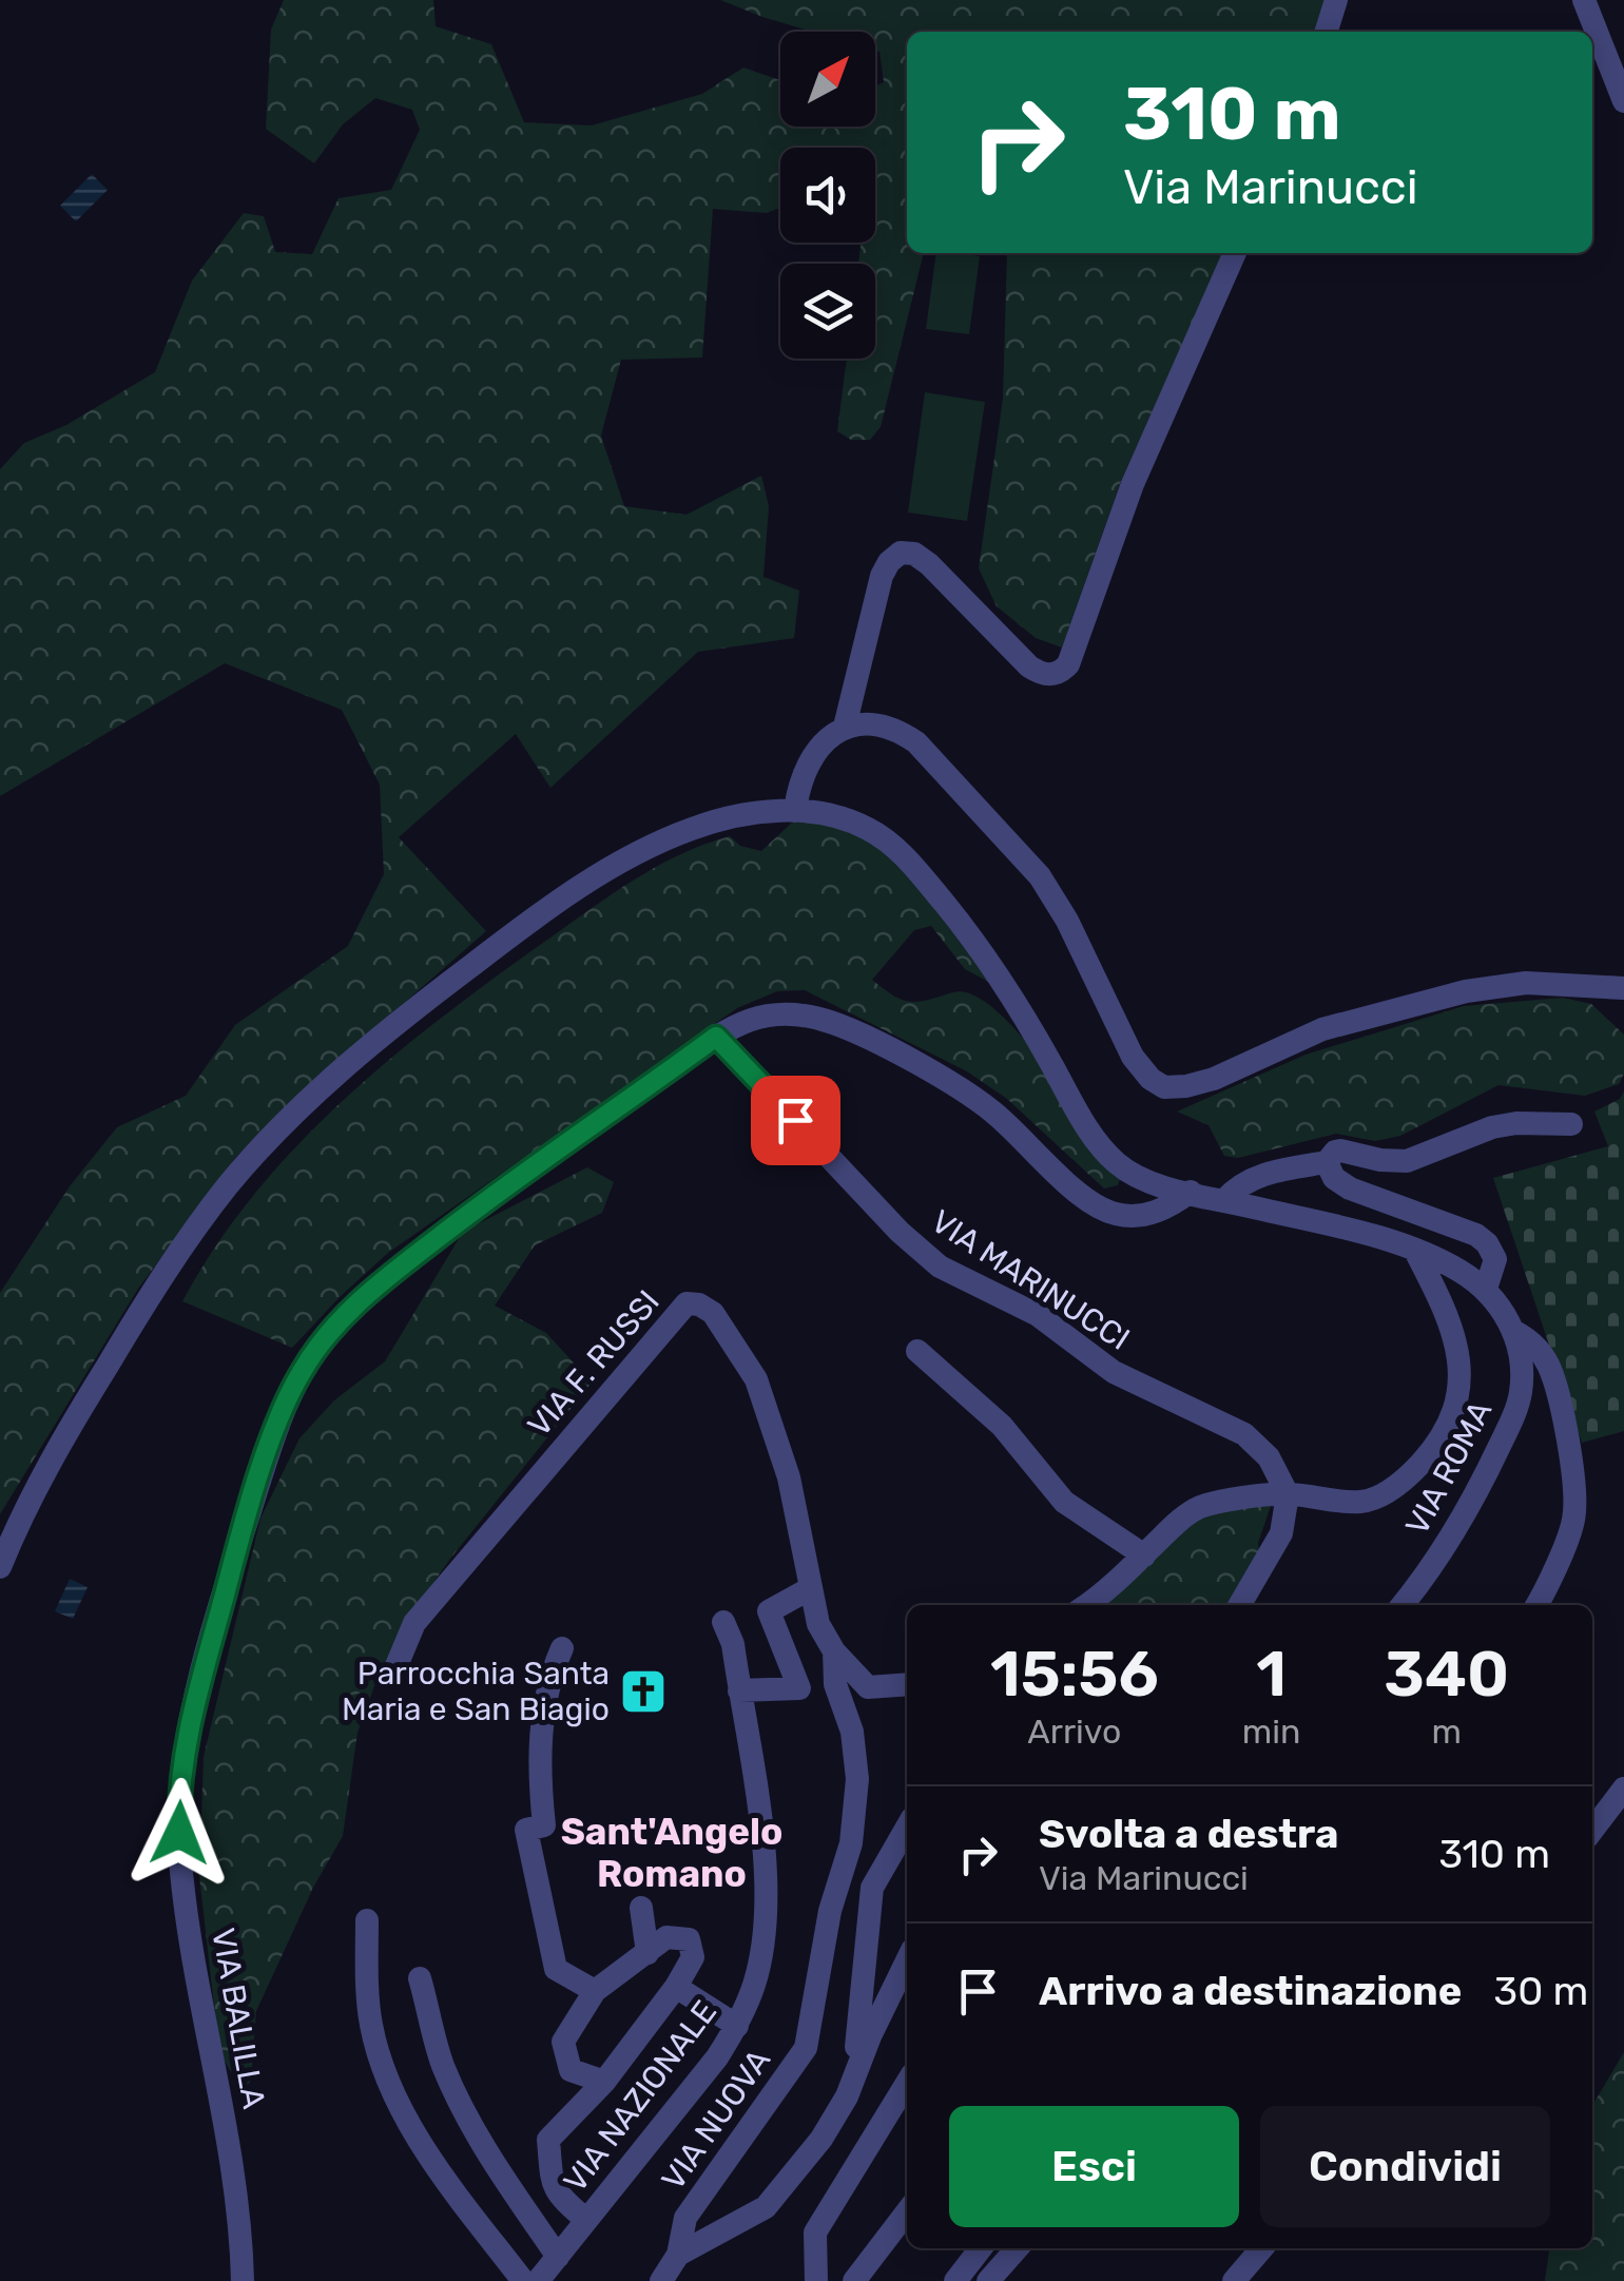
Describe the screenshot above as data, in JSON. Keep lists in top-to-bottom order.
{
  "streets": {
    "street": [
      "VIA MARINUCCI",
      "VIA F. RUSSI",
      "VIA ROMA",
      "VIA BALILLA",
      "VIA NAZIONALE",
      "VIA NUOVA"
    ]
  },
  "crossings": [
    ["VIA MARINUCCI", "VIA BALILLA"],
    ["VIA F. RUSSI", "VIA NUOVA"]
  ],
  "districts": ["Sant'Angelo Romano"],
  "places": {
    "church": ["Parrocchia Santa Maria e San Biagio"]
  },
  "north": "top right",
  "page": {
    "turn": ["310 m", "Via Marinucci"],
    "eta": [
      "15:56",
      "Arrivo",
      "1",
      "min",
      "340",
      "m"
    ],
    "list": [
      {
        "name": "Svolta a destra",
        "note": "Via Marinucci",
        "value": "310 m"
      },
      {
        "name": "Arrivo a destinazione",
        "value": "30 m"
      }
    ],
    "buttons": ["Esci", "Condividi"]
  }
}
